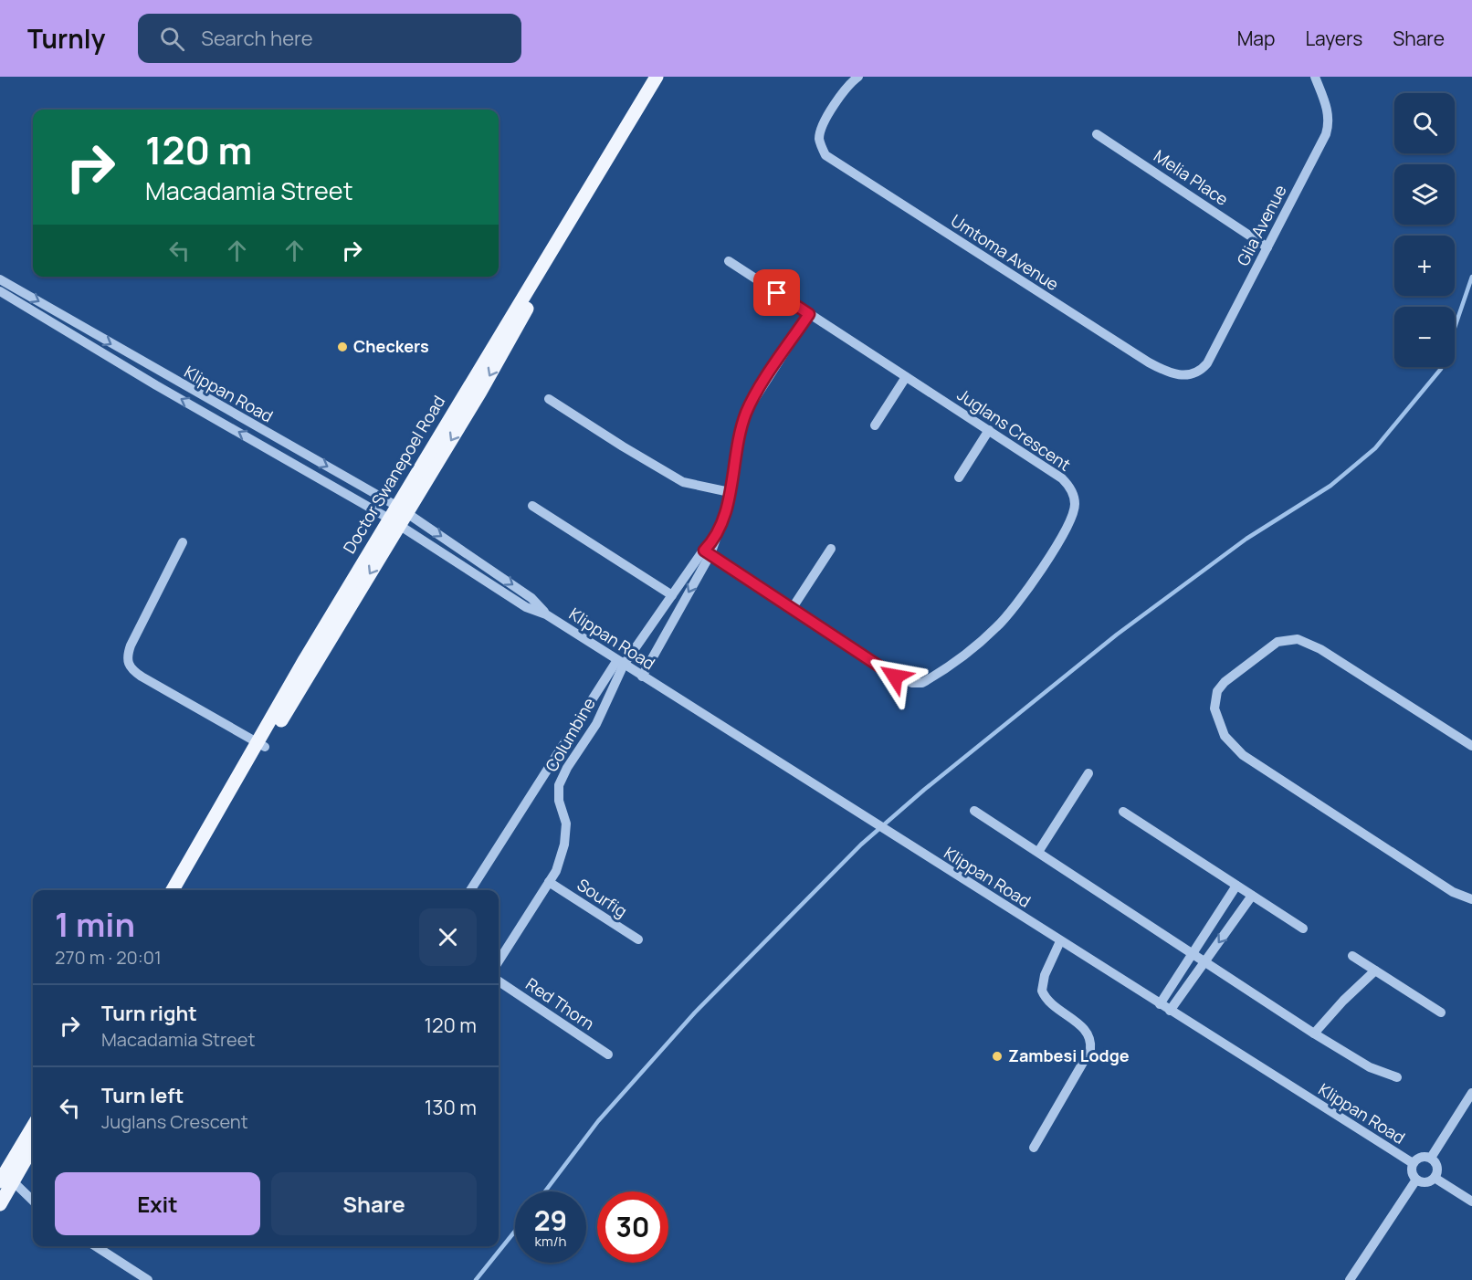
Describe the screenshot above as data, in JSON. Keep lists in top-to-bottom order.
{
  "streets": {
    "main road": ["Doctor Swanepoel Road"],
    "street": [
      "Melia Place",
      "Glia Avenue",
      "Umtoma Avenue",
      "Klippan Road",
      "Juglans Crescent",
      "Columbine",
      "Sourfig",
      "Red Thorn"
    ]
  },
  "crossings": [
    ["Melia Place", "Glia Avenue"],
    ["Glia Avenue", "Umtoma Avenue"],
    ["Klippan Road", "Doctor Swanepoel Road"],
    ["Klippan Road", "Columbine"],
    ["Columbine", "Sourfig"]
  ],
  "places": ["Checkers", "Zambesi Lodge"],
  "page": {
    "header": "Turnly",
    "search": "Search here",
    "nav": ["Map", "Layers", "Share"],
    "map_buttons": ["+", "−"],
    "turn": ["120 m", "Macadamia Street"],
    "heading": ["1 min", "270 m · 20:01"],
    "list": [
      {
        "name": "Turn right",
        "note": "Macadamia Street",
        "value": "120 m"
      },
      {
        "name": "Turn left",
        "note": "Juglans Crescent",
        "value": "130 m"
      }
    ],
    "buttons": ["Exit", "Share"],
    "speed": "29 km/h",
    "limit": "30"
  }
}
